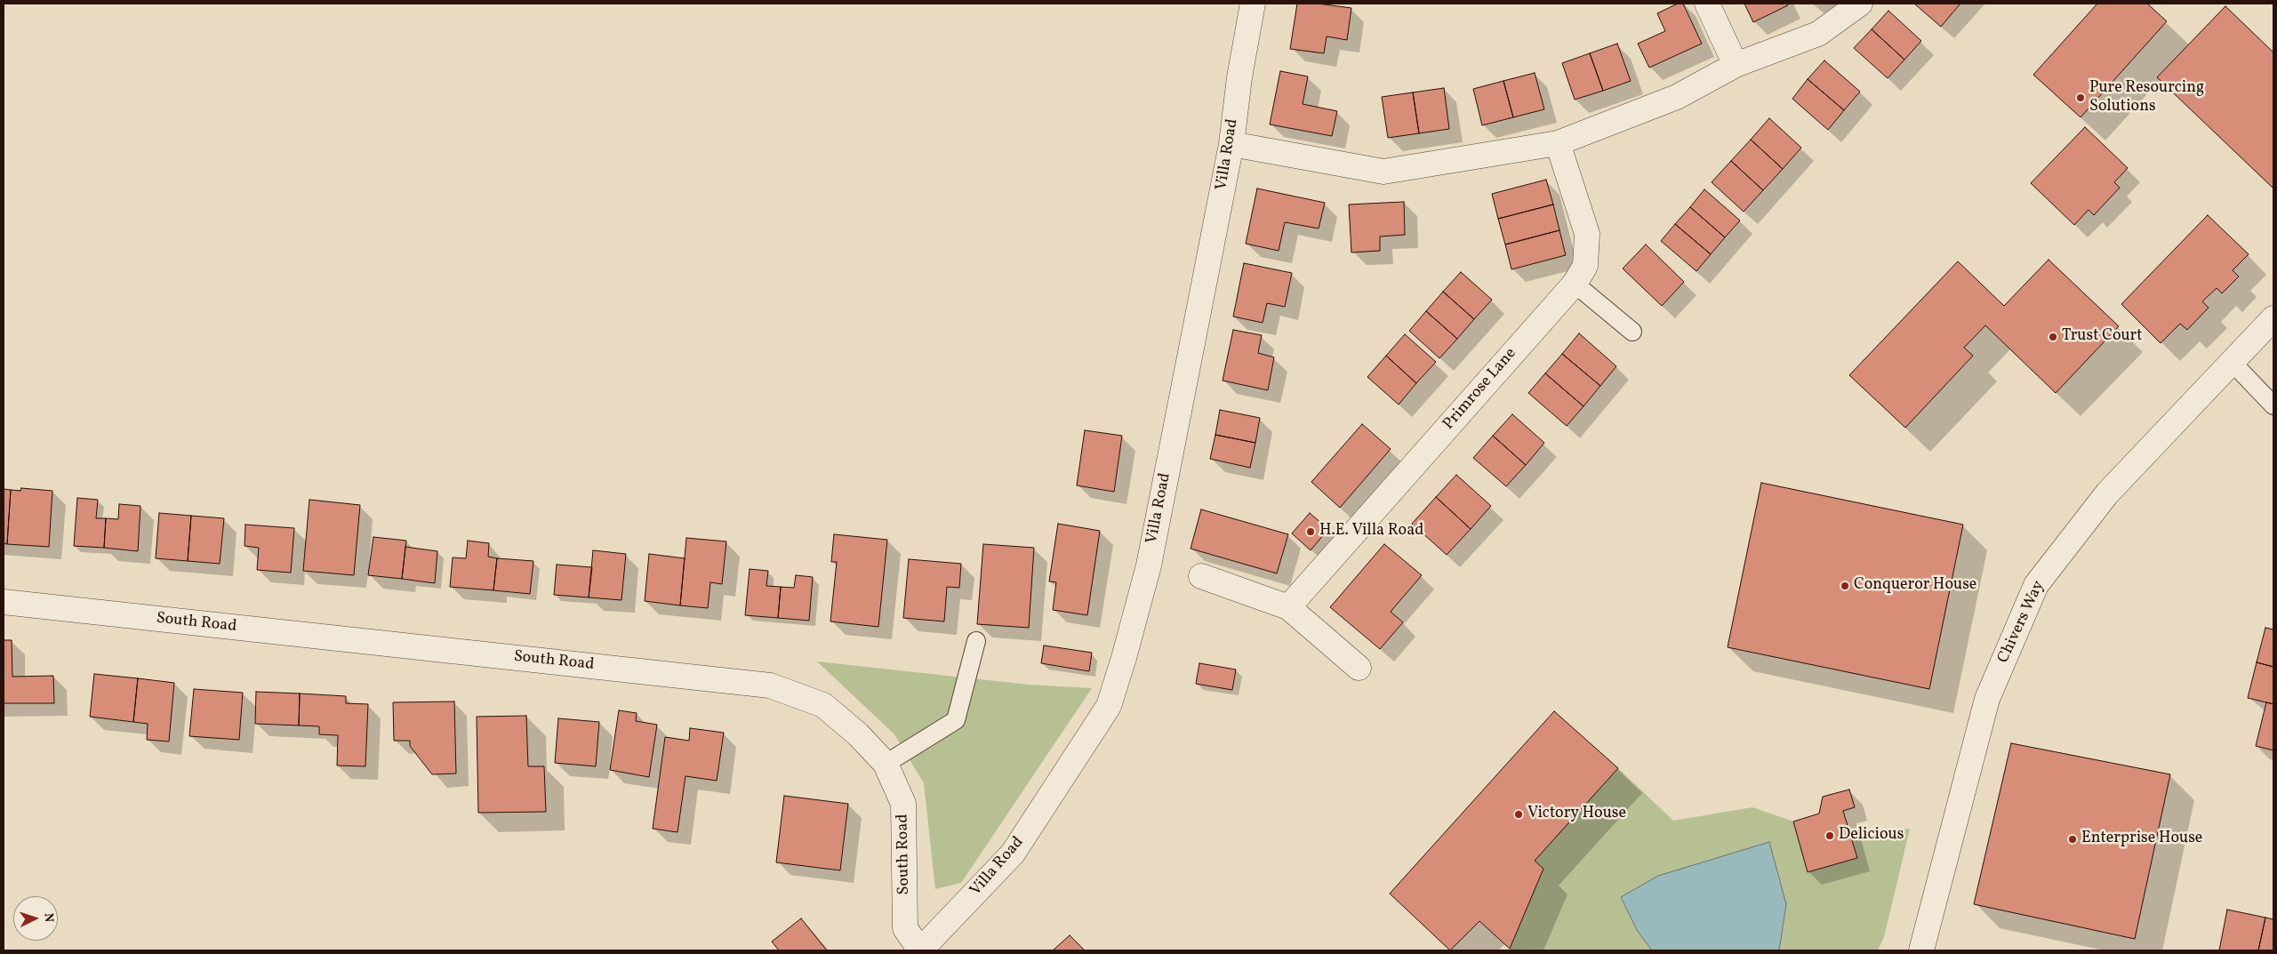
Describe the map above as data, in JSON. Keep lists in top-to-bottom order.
{
  "streets": {
    "street": [
      "Villa Road",
      "Primrose Lane",
      "Chivers Way",
      "South Road"
    ]
  },
  "crossings": [
    ["Villa Road", "South Road"]
  ],
  "places": [
    "Pure Resourcing Solutions",
    "Trust Court",
    "H.E. Villa Road",
    "Conqueror House",
    "Victory House",
    "Delicious",
    "Enterprise House"
  ],
  "north": "right"
}
